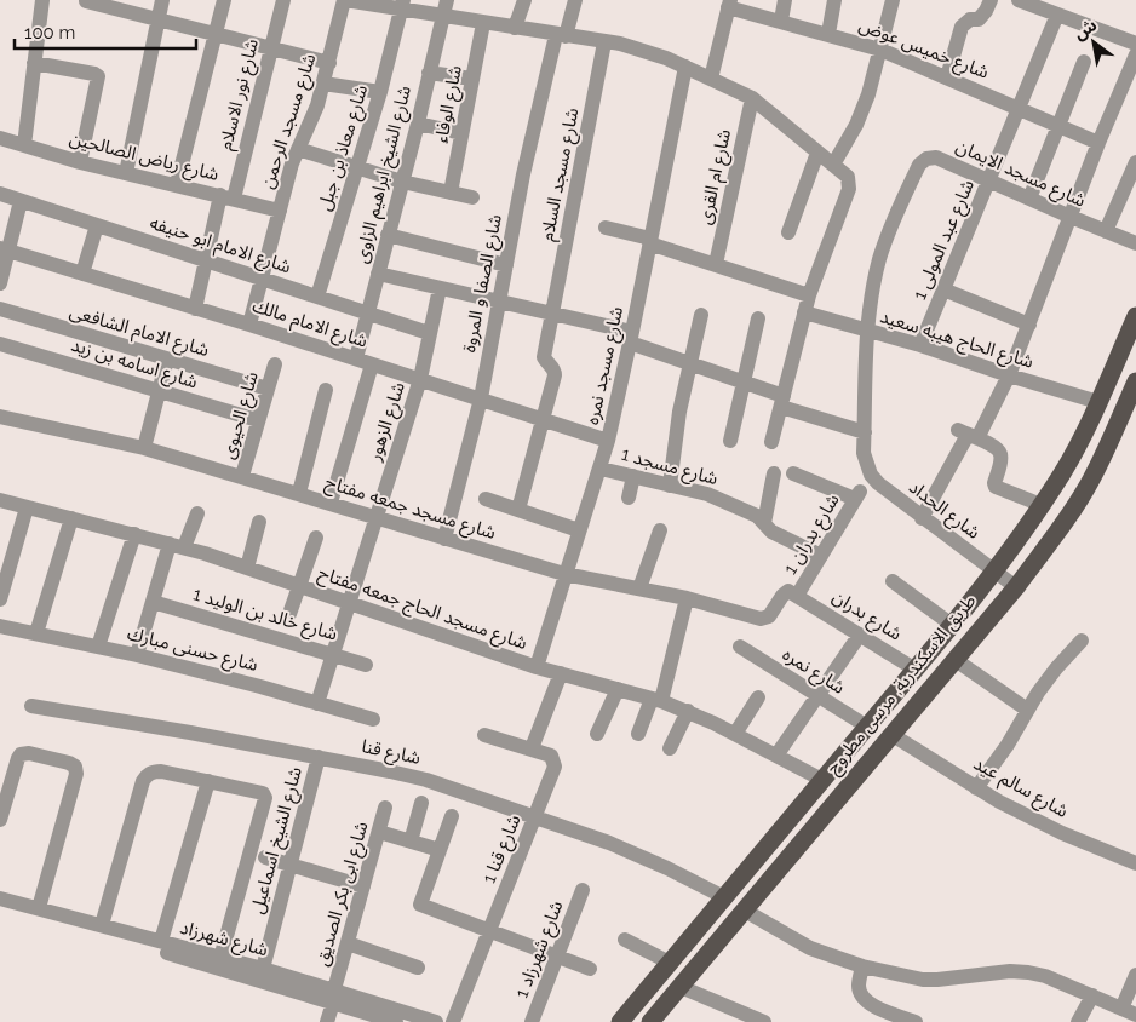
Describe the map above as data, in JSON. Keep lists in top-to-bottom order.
{
  "streets": {
    "main road": ["طريق الاسكندرية, مرسى مطروح"],
    "street": [
      "شارع خميس عوض",
      "شارع نور الاسلام",
      "شارع الوفاء",
      "شارع مسجد الرحمن",
      "شارع معاذ بن جبل",
      "شارع رياض الصالحين",
      "شارع مسجد الايمان",
      "شارع الشيخ ابراهيم الزاوى",
      "شارع مسجد السلام",
      "شارع ام القرى",
      "شارع عبد المولى 1",
      "شارع الامام ابو حنيفه",
      "شارع الصفا و المروة",
      "شارع الامام مالك",
      "شارع الامام الشافعى",
      "شارع الحاج هيبه سعيد",
      "شارع اسامه بن زيد",
      "شارع مسجد نمره",
      "شارع الحيوى",
      "شارع الزهور",
      "شارع مسجد 1",
      "شارع مسجد جمعه مفتاح",
      "شارع الحداد",
      "شارع بدران 1",
      "شارع مسجد الحاج جمعه مفتاح",
      "شارع خالد بن الوليد 1",
      "شارع بدران",
      "شارع حسنى مبارك",
      "شارع نمره",
      "شارع قنا",
      "شارع سالم عيد",
      "شارع الشيخ اسماعيل",
      "شارع قنا 1",
      "شارع ابى بكر الصديق",
      "شارع شهرزاد",
      "شارع شهرزاد 1"
    ]
  },
  "crossings": [
    ["شارع خميس عوض", "شارع عبد المولى 1"],
    ["شارع نور الاسلام", "شارع رياض الصالحين"],
    ["شارع نور الاسلام", "شارع الامام ابو حنيفه"],
    ["شارع نور الاسلام", "شارع الامام مالك"],
    ["شارع مسجد الرحمن", "شارع رياض الصالحين"],
    ["شارع مسجد الرحمن", "شارع الامام ابو حنيفه"],
    ["شارع مسجد الرحمن", "شارع الامام مالك"],
    ["شارع معاذ بن جبل", "شارع الامام ابو حنيفه"],
    ["شارع مسجد الايمان", "شارع عبد المولى 1"],
    ["شارع مسجد الايمان", "شارع الحاج هيبه سعيد"],
    ["شارع مسجد الايمان", "شارع الحداد"],
    ["شارع الشيخ ابراهيم الزاوى", "شارع الامام ابو حنيفه"],
    ["شارع الشيخ ابراهيم الزاوى", "شارع الامام مالك"],
    ["شارع مسجد السلام", "شارع الامام مالك"],
    ["شارع عبد المولى 1", "شارع الحاج هيبه سعيد"],
    ["شارع الامام ابو حنيفه", "شارع الزهور"],
    ["شارع الصفا و المروة", "شارع الامام مالك"],
    ["شارع الصفا و المروة", "شارع مسجد جمعه مفتاح"],
    ["شارع الامام مالك", "شارع مسجد نمره"],
    ["شارع الامام مالك", "شارع الزهور"],
    ["شارع الامام الشافعى", "شارع الحيوى"],
    ["شارع الحاج هيبه سعيد", "طريق الاسكندرية, مرسى مطروح"],
    ["شارع اسامه بن زيد", "شارع الحيوى"],
    ["شارع مسجد نمره", "شارع مسجد 1"],
    ["شارع مسجد نمره", "شارع مسجد جمعه مفتاح"],
    ["شارع مسجد نمره", "شارع مسجد الحاج جمعه مفتاح"],
    ["شارع الحيوى", "شارع مسجد جمعه مفتاح"],
    ["شارع الزهور", "شارع مسجد جمعه مفتاح"],
    ["شارع الزهور", "شارع مسجد الحاج جمعه مفتاح"],
    ["شارع الزهور", "شارع خالد بن الوليد 1"],
    ["شارع الزهور", "شارع حسنى مبارك"],
    ["شارع مسجد 1", "شارع بدران 1"],
    ["شارع مسجد جمعه مفتاح", "شارع بدران 1"],
    ["شارع مسجد جمعه مفتاح", "شارع بدران"],
    ["شارع الحداد", "طريق الاسكندرية, مرسى مطروح"],
    ["شارع بدران 1", "شارع بدران"],
    ["شارع مسجد الحاج جمعه مفتاح", "طريق الاسكندرية, مرسى مطروح"],
    ["شارع بدران", "طريق الاسكندرية, مرسى مطروح"],
    ["شارع نمره", "طريق الاسكندرية, مرسى مطروح"],
    ["طريق الاسكندرية, مرسى مطروح", "شارع قنا"],
    ["طريق الاسكندرية, مرسى مطروح", "شارع سالم عيد"],
    ["شارع قنا", "شارع الشيخ اسماعيل"],
    ["شارع قنا", "شارع قنا 1"],
    ["شارع الشيخ اسماعيل", "شارع شهرزاد"],
    ["شارع ابى بكر الصديق", "شارع شهرزاد"]
  ],
  "scale_bar": "100 m",
  "north": "top left"
}
